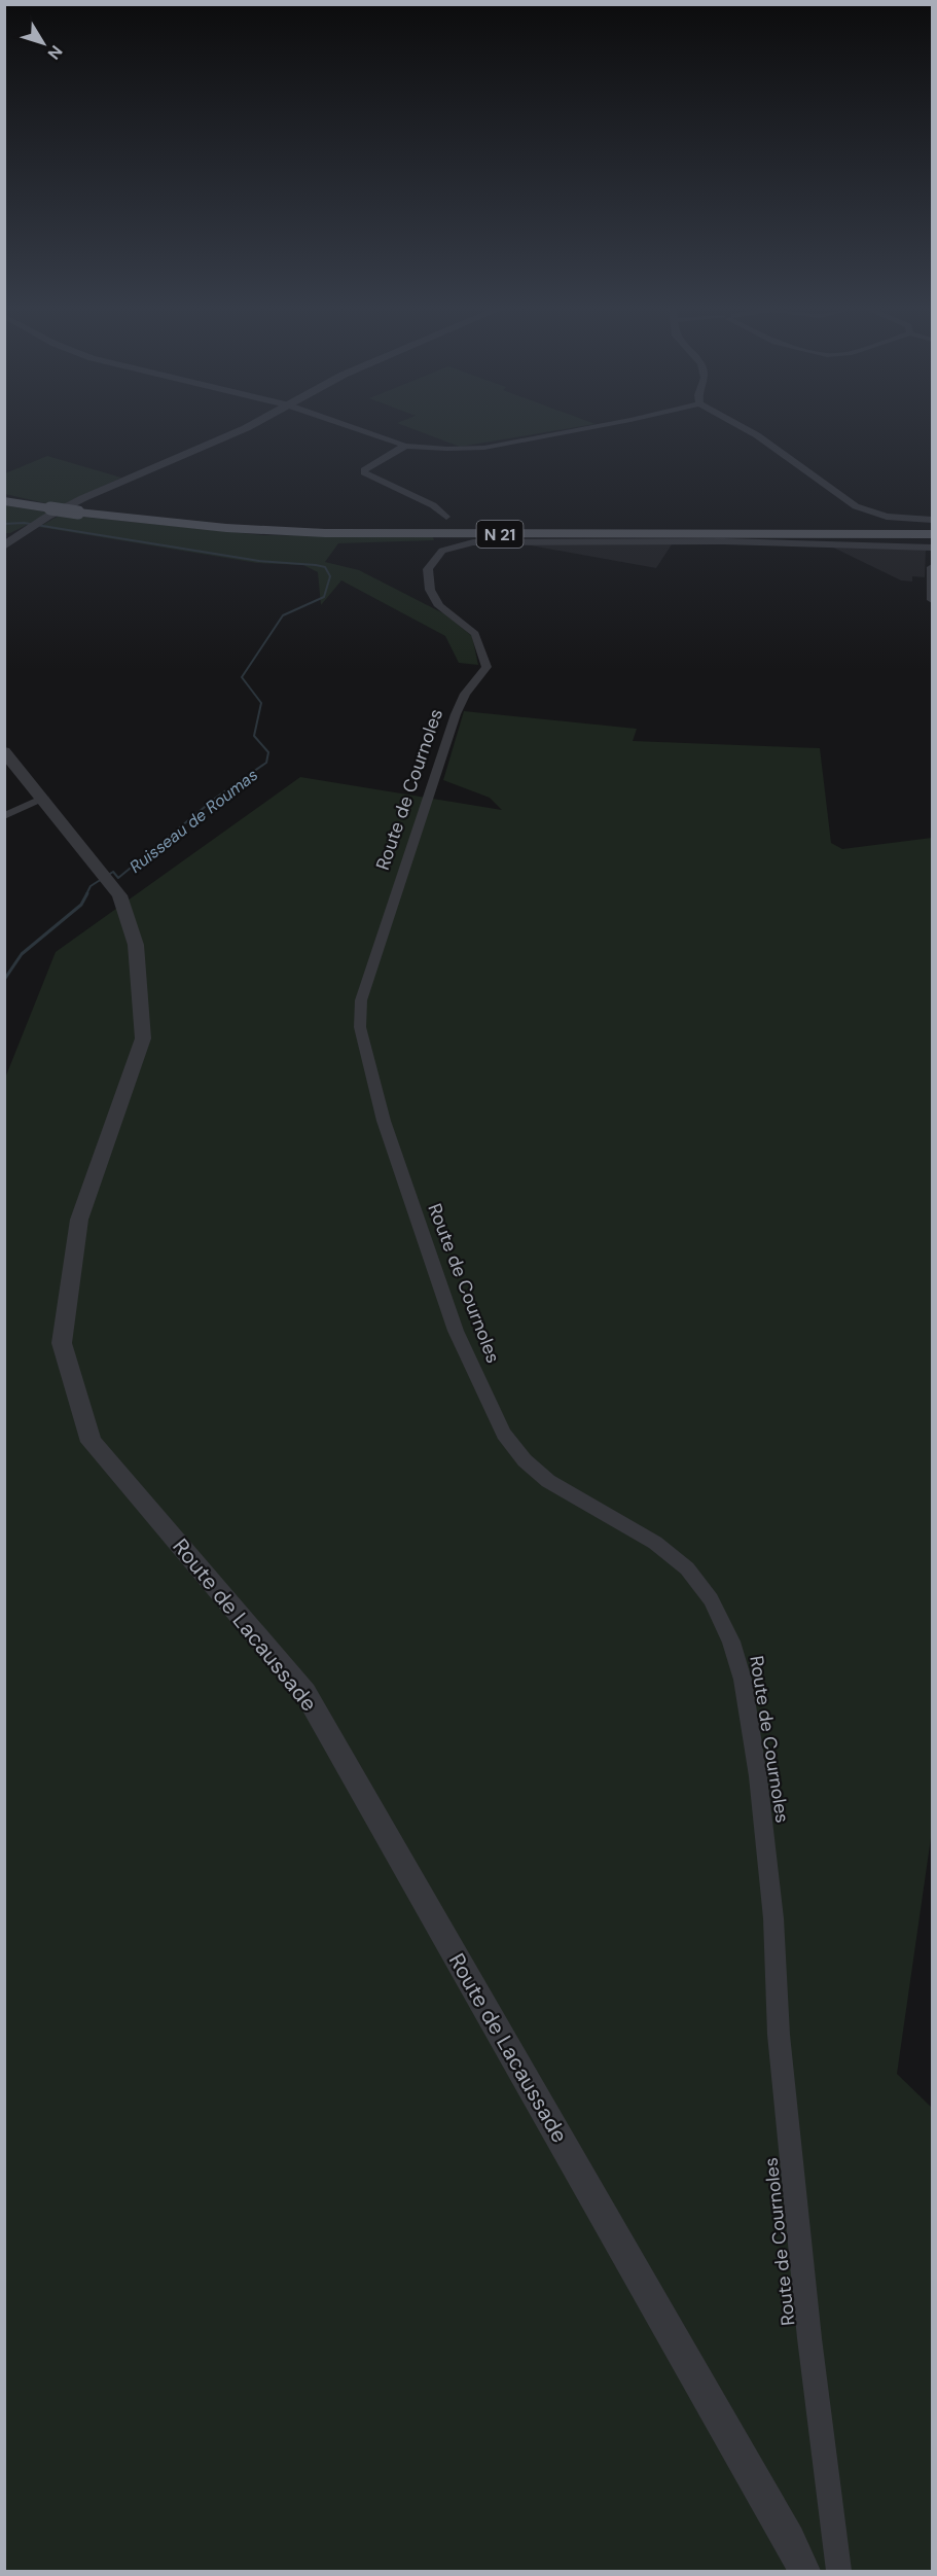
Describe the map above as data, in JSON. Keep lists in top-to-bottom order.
{
  "streets": {
    "main road": ["N 21"],
    "street": ["Route de Cournoles", "Route de Lacaussade"]
  },
  "crossings": [
    ["N 21", "Route de Cournoles"]
  ],
  "water": ["Ruisseau de Roumas"],
  "north": "bottom right"
}
